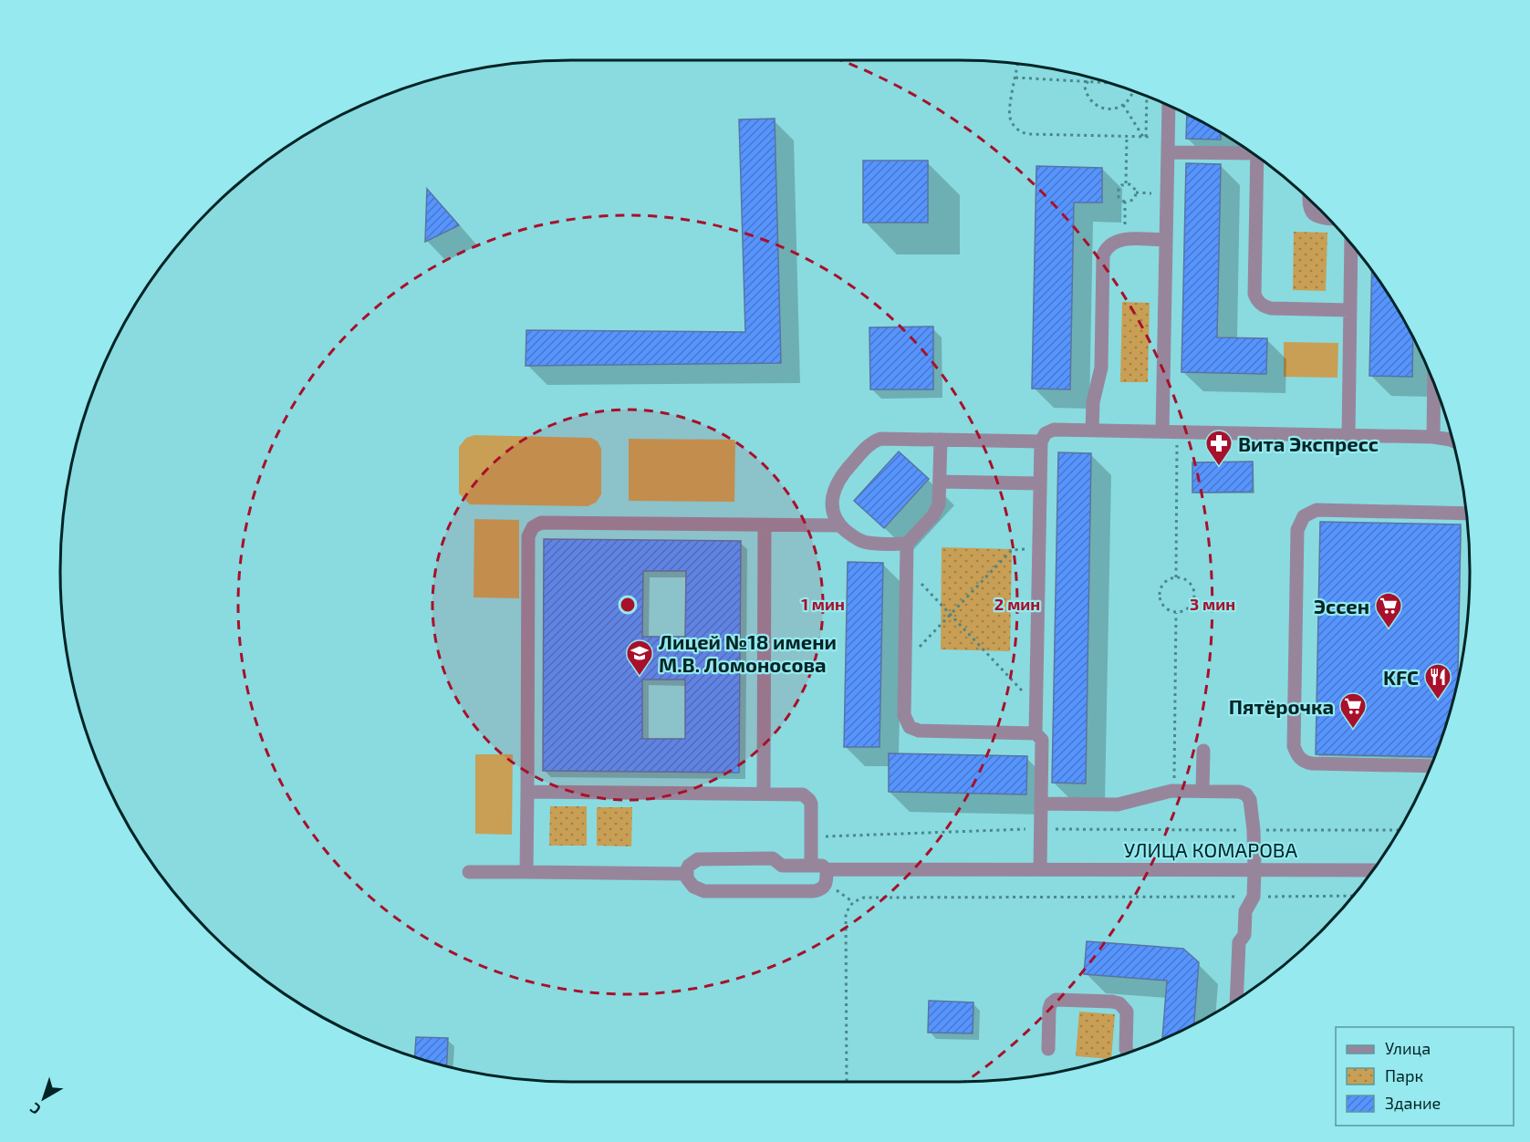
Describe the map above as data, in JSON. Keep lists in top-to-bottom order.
{
  "streets": {
    "street": ["УЛИЦА КОМАРОВА"]
  },
  "places": {
    "pharmacy": ["Вита Экспресс"],
    "supermarket": ["Эссен", "Пятёрочка"],
    "school or university": ["Лицей №18 имени М.В. Ломоносова"],
    "restaurant": ["KFC"]
  },
  "legend": ["Улица", "Парк", "Здание"],
  "north": "bottom left",
  "rings": ["1 мин", "2 мин", "3 мин"]
}
